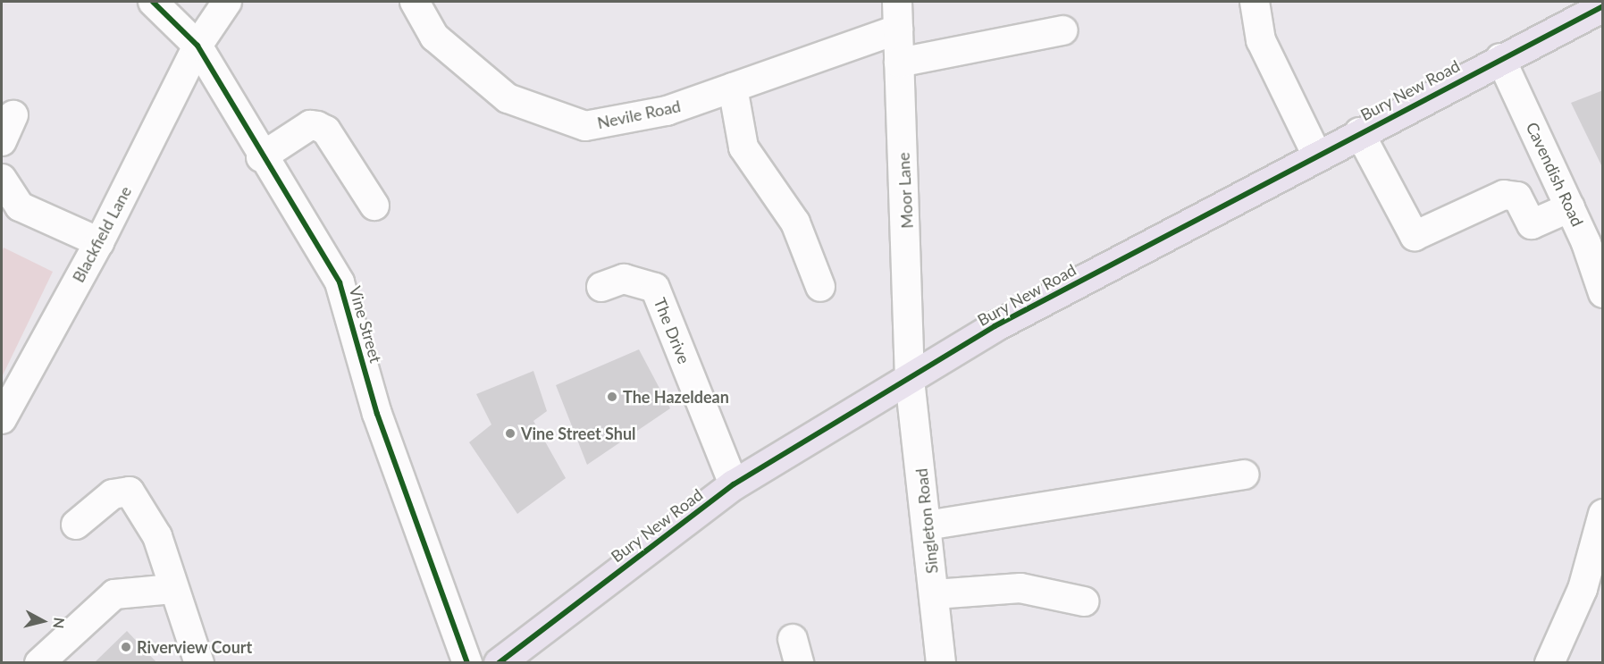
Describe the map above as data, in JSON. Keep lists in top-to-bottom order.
{
  "streets": {
    "highway": ["Bury New Road"],
    "street": [
      "Nevile Road",
      "Cavendish Road",
      "Moor Lane",
      "Blackfield Lane",
      "Vine Street",
      "The Drive",
      "Singleton Road"
    ]
  },
  "crossings": [
    ["Bury New Road", "Cavendish Road"],
    ["Bury New Road", "Moor Lane"],
    ["Bury New Road", "The Drive"],
    ["Bury New Road", "Singleton Road"],
    ["Nevile Road", "Moor Lane"],
    ["Moor Lane", "Singleton Road"],
    ["Blackfield Lane", "Vine Street"]
  ],
  "places": ["The Hazeldean", "Vine Street Shul", "Riverview Court"],
  "north": "right"
}
